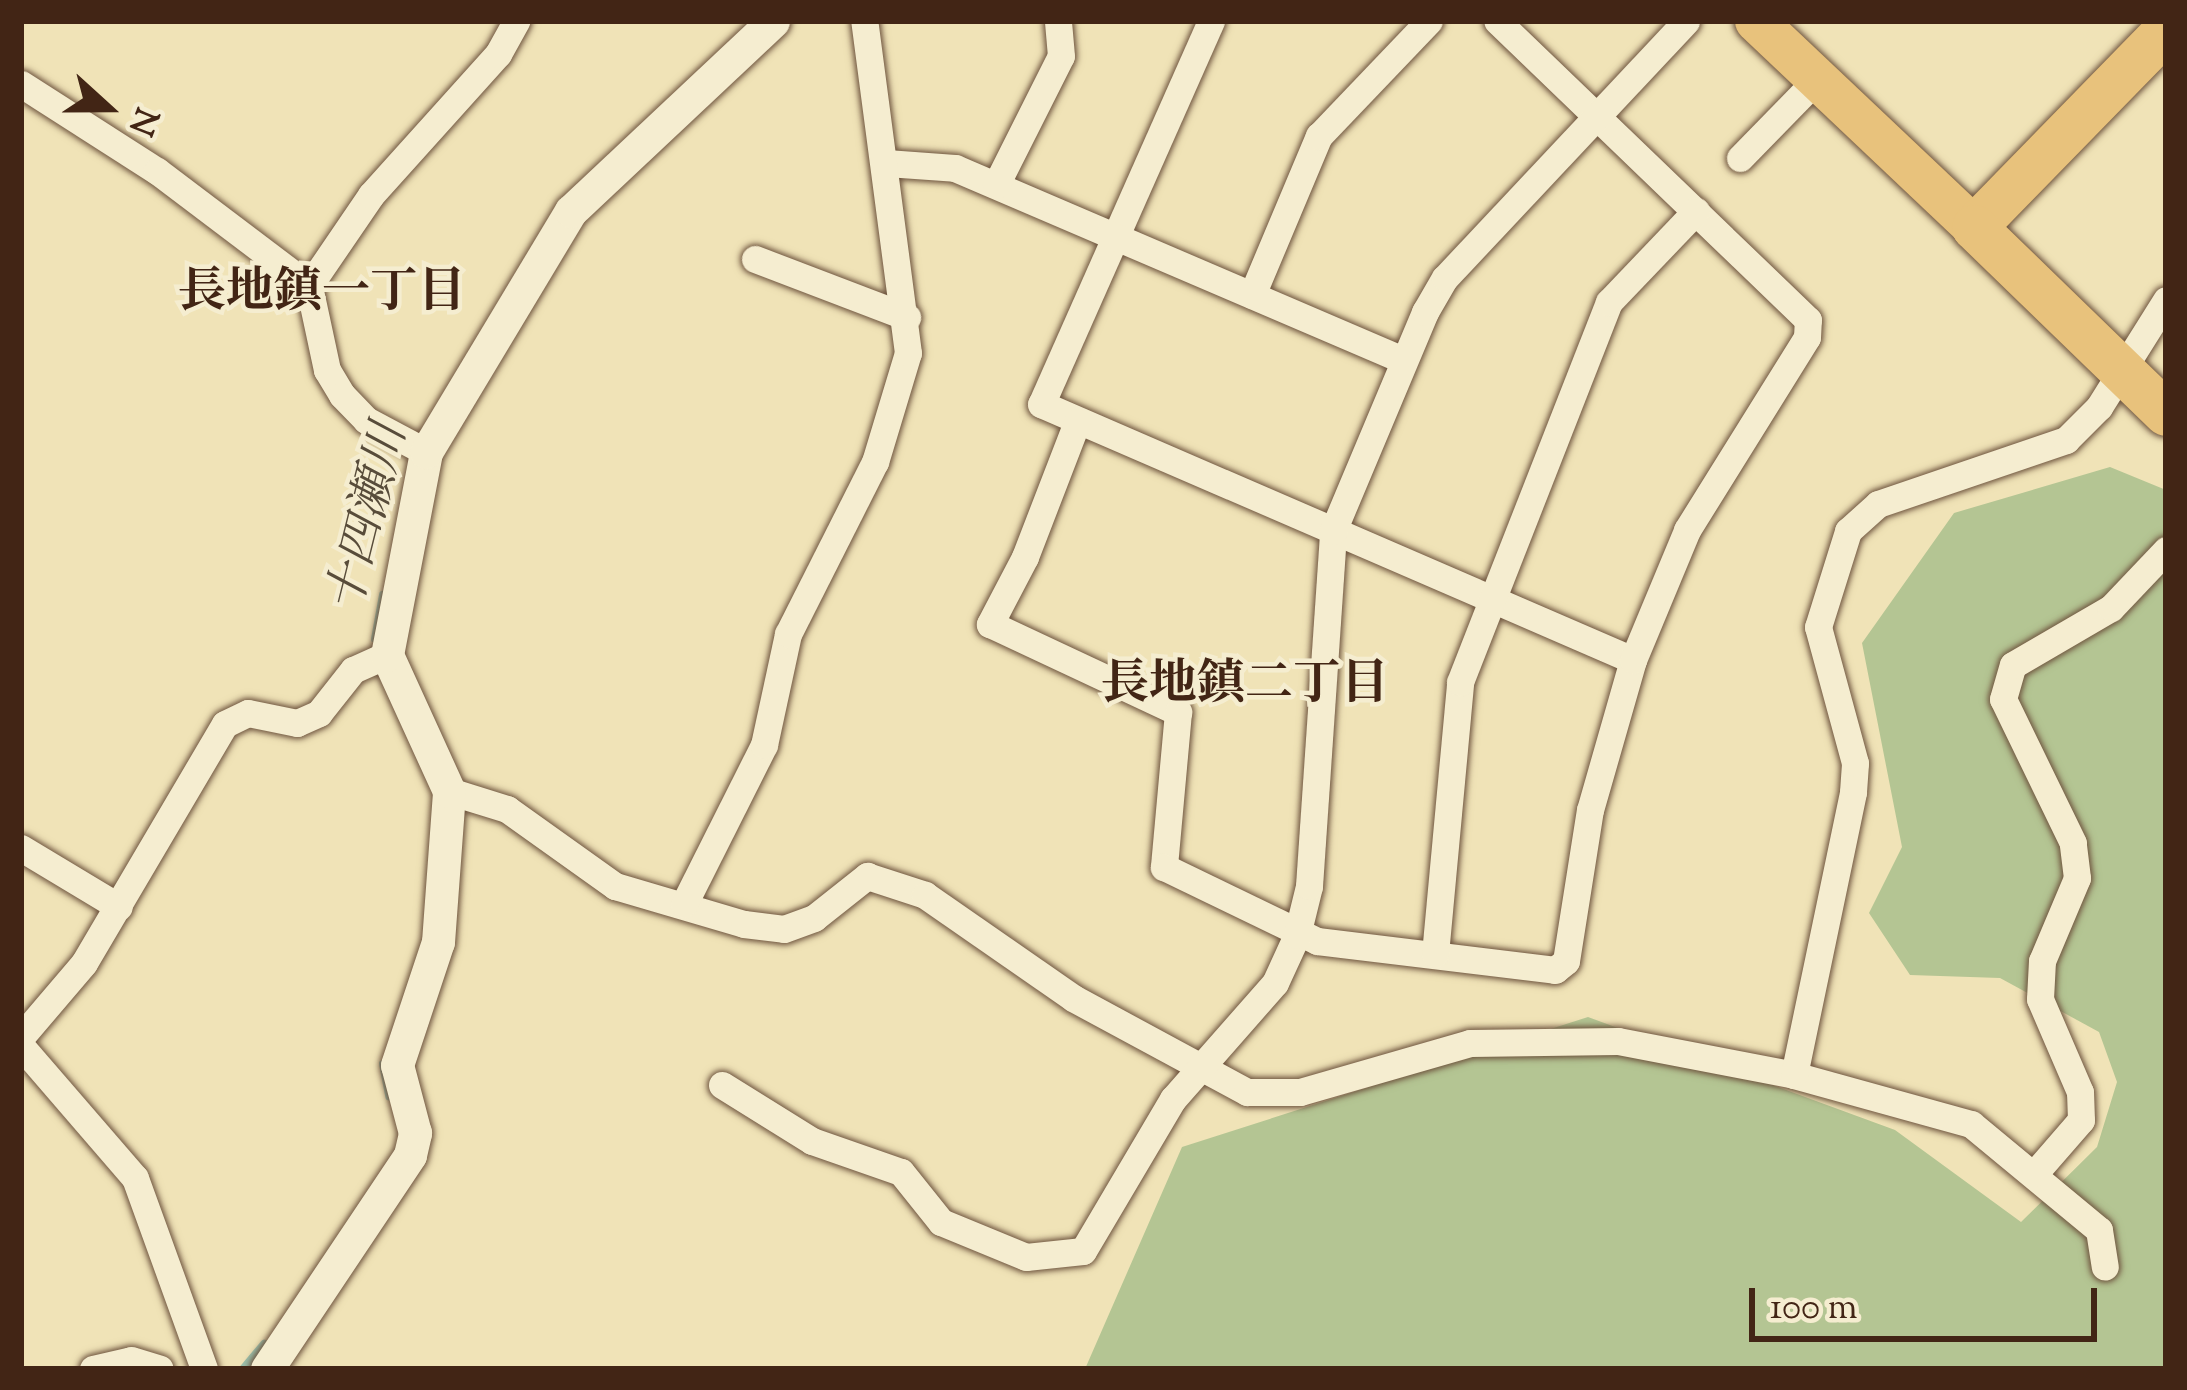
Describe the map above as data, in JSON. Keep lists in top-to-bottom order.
{
  "districts": ["長地鎮一丁目", "長地鎮二丁目"],
  "water": ["十四瀬川"],
  "scale_bar": "100 m",
  "north": "right"
}
